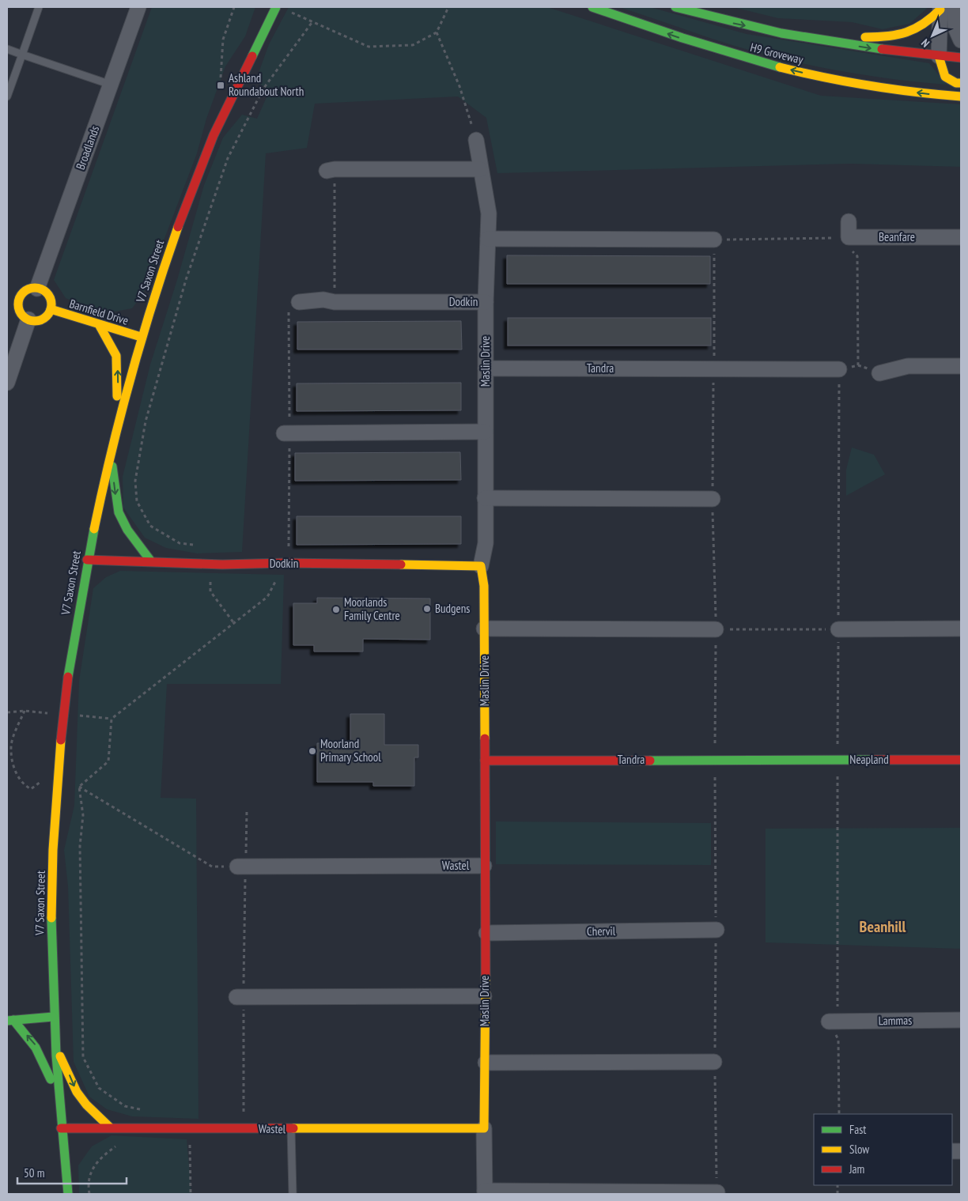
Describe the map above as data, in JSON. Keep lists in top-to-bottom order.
{
  "streets": {
    "street": [
      "H9 Groveway",
      "Broadlands",
      "Beanfare",
      "V7 Saxon Street",
      "Dodkin",
      "Barnfield Drive",
      "Maslin Drive",
      "Tandra",
      "Neapland",
      "Wastel",
      "Chervil",
      "Lammas"
    ]
  },
  "crossings": [
    ["Broadlands", "Barnfield Drive"],
    ["V7 Saxon Street", "Dodkin"],
    ["V7 Saxon Street", "Barnfield Drive"],
    ["V7 Saxon Street", "Wastel"],
    ["Dodkin", "Maslin Drive"],
    ["Maslin Drive", "Tandra"],
    ["Maslin Drive", "Wastel"],
    ["Maslin Drive", "Chervil"],
    ["Tandra", "Neapland"]
  ],
  "districts": ["Beanhill"],
  "places": {
    "transit": ["Ashland Roundabout North"],
    "other": ["Budgens", "Moorlands Family Centre", "Moorland Primary School"]
  },
  "legend": ["Fast", "Slow", "Jam"],
  "scale_bar": "50 m",
  "north": "bottom left"
}
